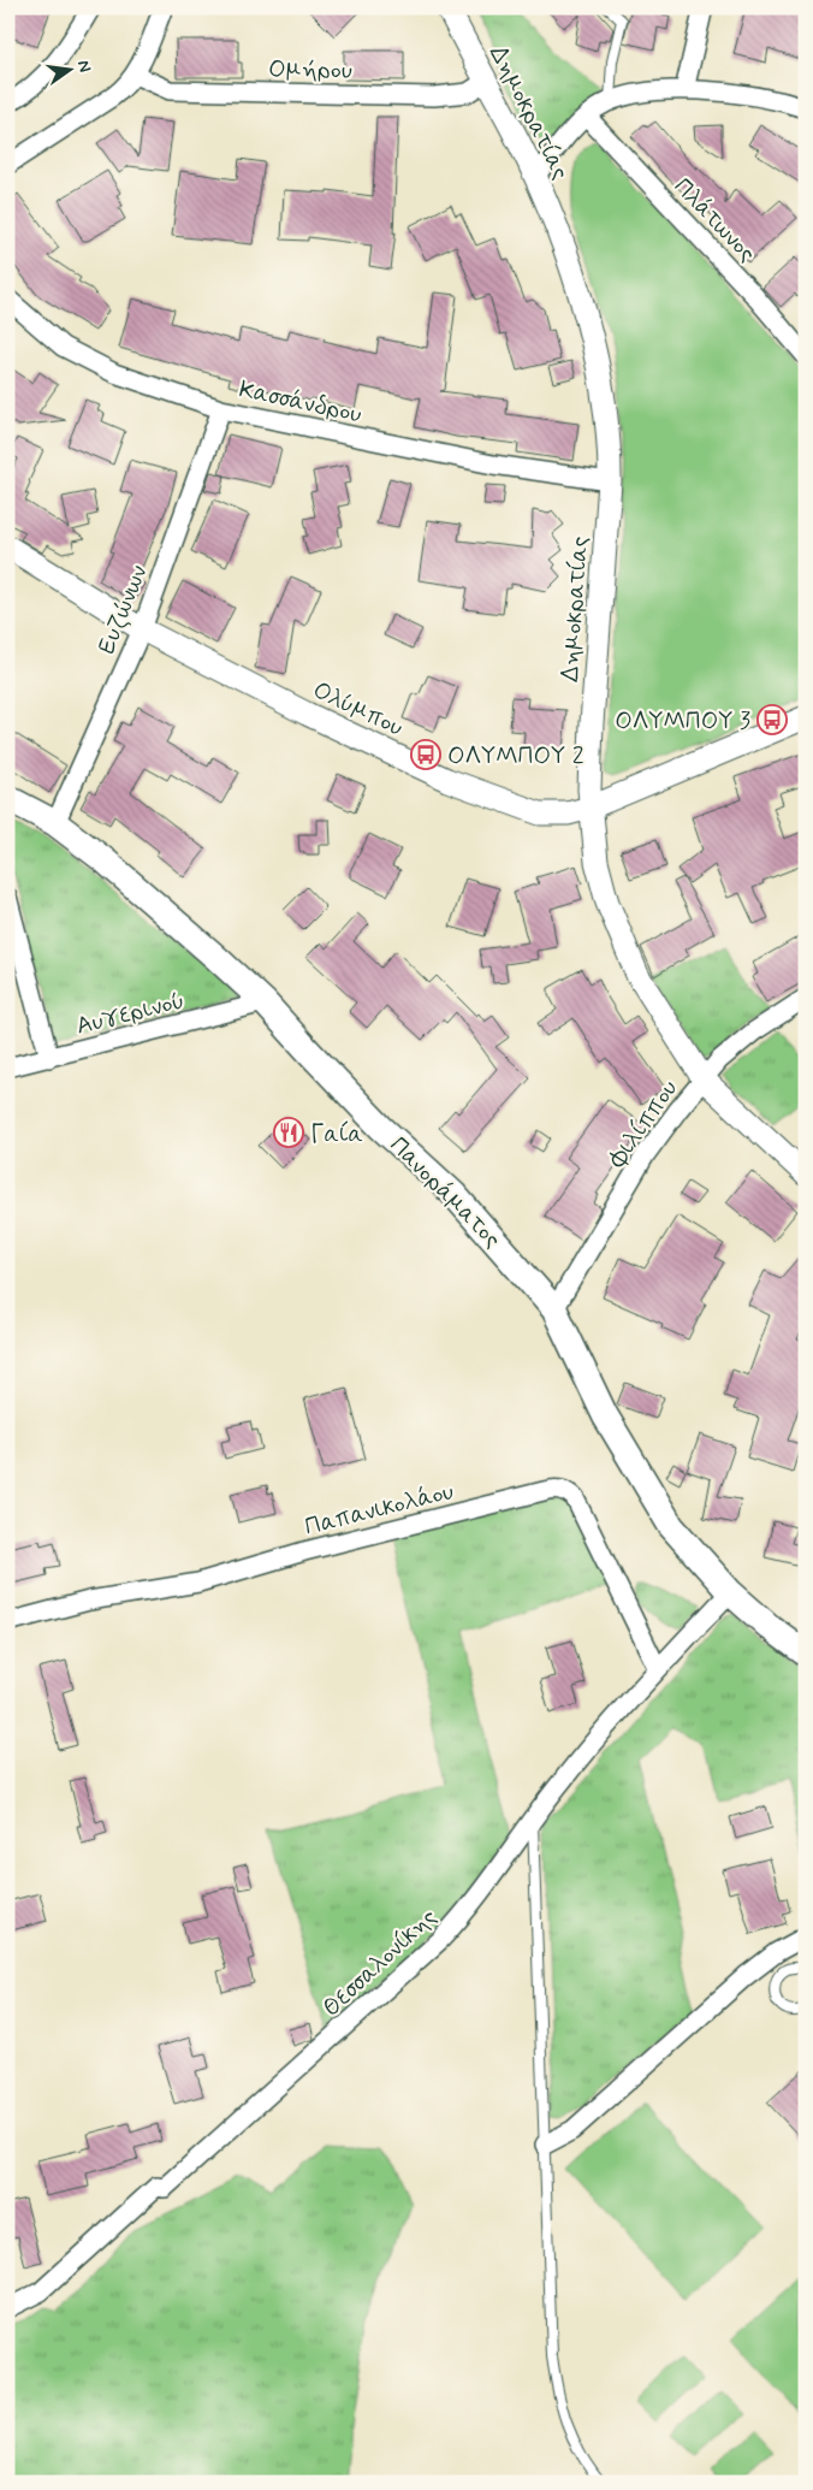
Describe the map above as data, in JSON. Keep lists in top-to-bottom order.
{
  "streets": {
    "main road": ["Πανοράματος"],
    "street": [
      "Ομήρου",
      "Δημοκρατίας",
      "Πλάτωνος",
      "Κασσάνδρου",
      "Ευζώνων",
      "Ολύμπου",
      "Αυγερινού",
      "Φιλίππου",
      "Παπανικολάου",
      "Θεσσαλονίκης"
    ]
  },
  "crossings": [
    ["Ομήρου", "Δημοκρατίας"],
    ["Δημοκρατίας", "Κασσάνδρου"],
    ["Δημοκρατίας", "Ολύμπου"],
    ["Δημοκρατίας", "Φιλίππου"],
    ["Κασσάνδρου", "Ευζώνων"],
    ["Ευζώνων", "Ολύμπου"],
    ["Ευζώνων", "Πανοράματος"],
    ["Αυγερινού", "Πανοράματος"],
    ["Φιλίππου", "Πανοράματος"],
    ["Πανοράματος", "Θεσσαλονίκης"],
    ["Παπανικολάου", "Θεσσαλονίκης"]
  ],
  "places": {
    "bus stop": ["ΟΛΥΜΠΟΥ 3", "ΟΛΥΜΠΟΥ 2"],
    "restaurant": ["Γαία"]
  },
  "north": "right"
}
